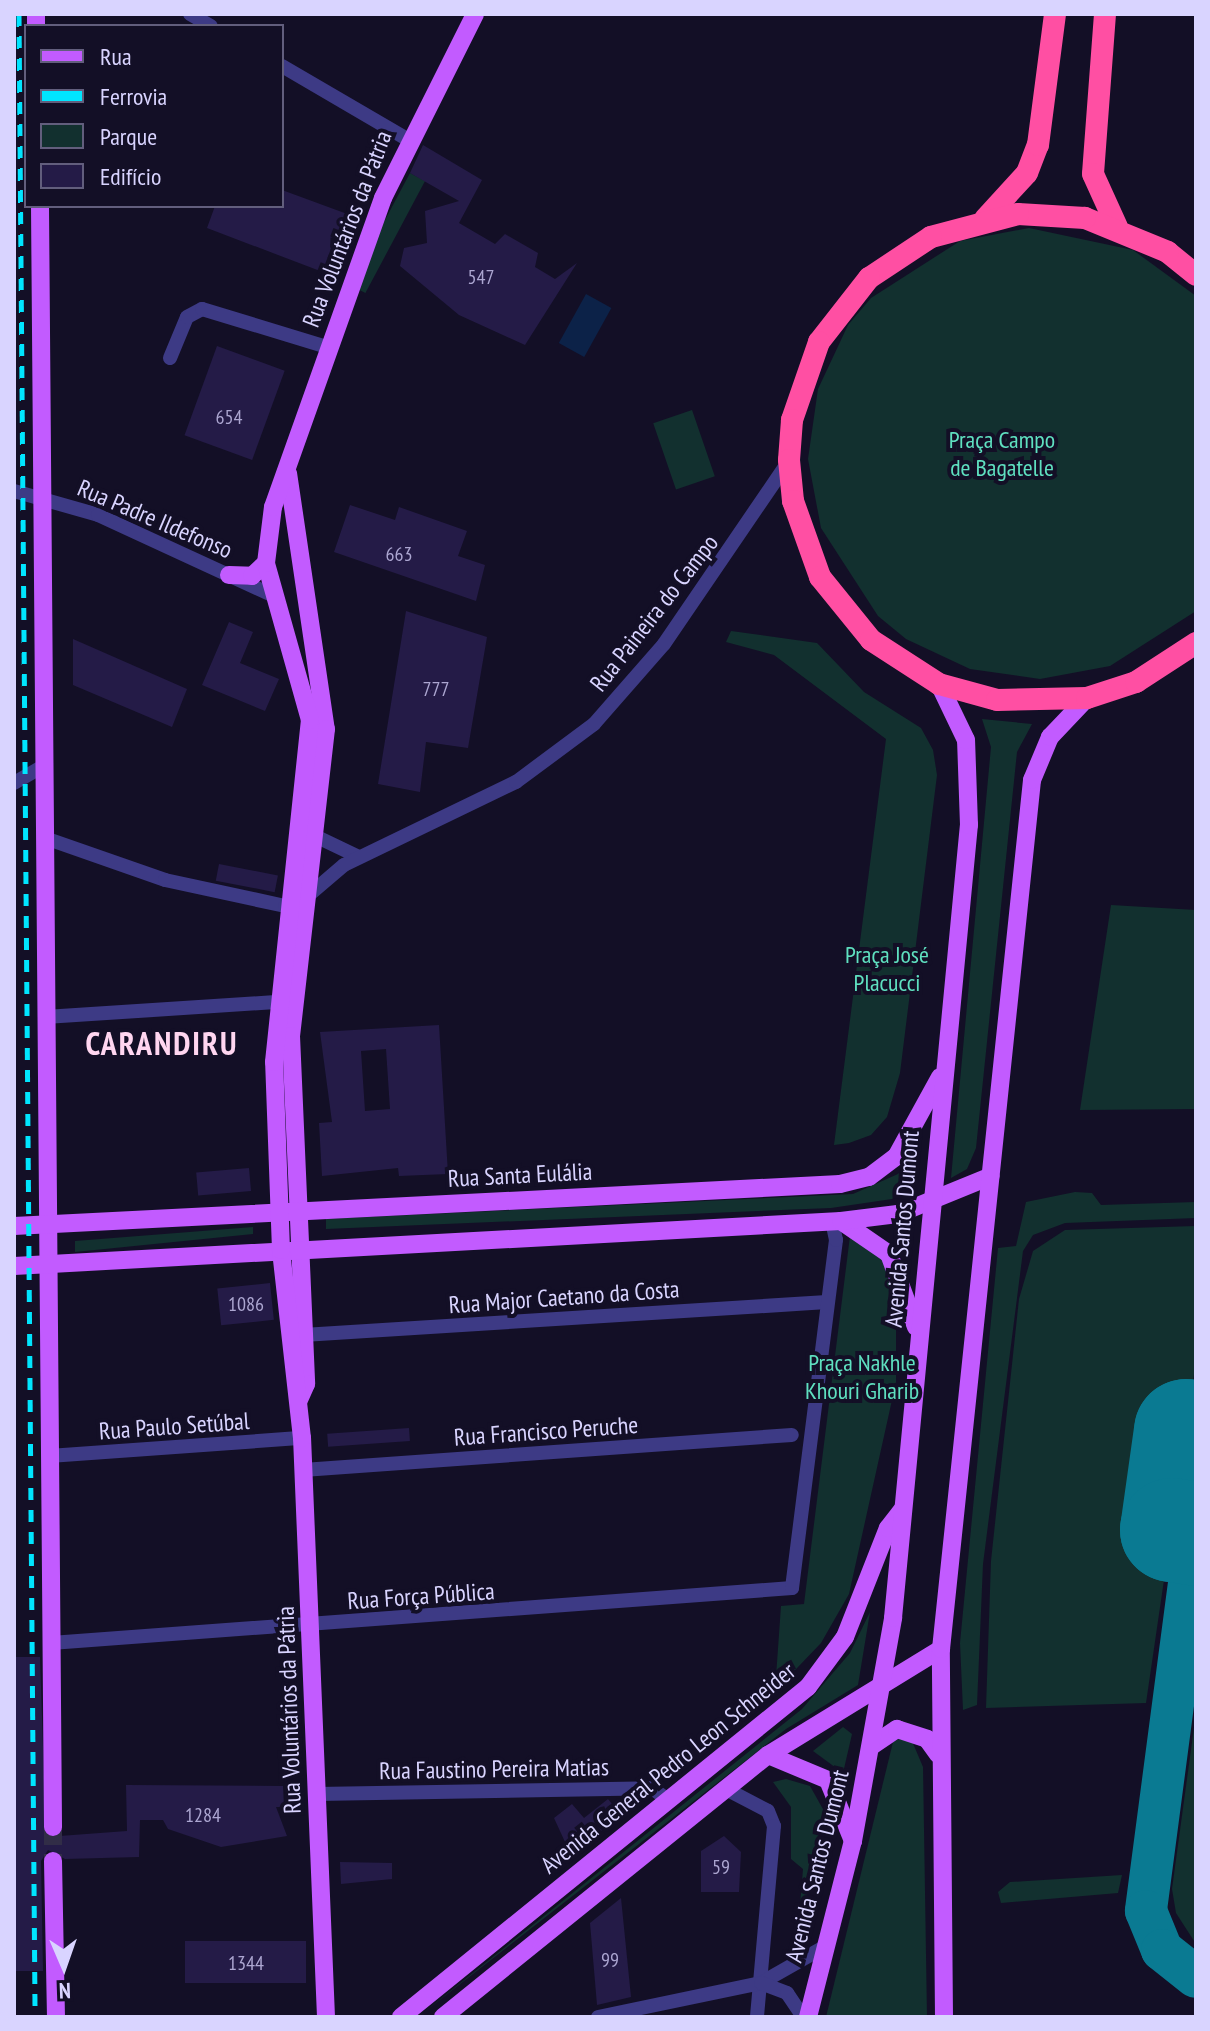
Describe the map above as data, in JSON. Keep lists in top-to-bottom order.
{
  "streets": {
    "main road": [
      "Rua Voluntários da Pátria",
      "Rua Santa Eulália",
      "Avenida Santos Dumont",
      "Avenida General Pedro Leon Schneider"
    ],
    "street": [
      "Rua Padre Ildefonso",
      "Rua Paineira do Campo",
      "Rua Major Caetano da Costa",
      "Rua Paulo Setúbal",
      "Rua Francisco Peruche",
      "Rua Força Pública",
      "Rua Faustino Pereira Matias"
    ]
  },
  "crossings": [
    ["Rua Voluntários da Pátria", "Rua Padre Ildefonso"],
    ["Rua Voluntários da Pátria", "Rua Paineira do Campo"],
    ["Rua Voluntários da Pátria", "Rua Santa Eulália"],
    ["Rua Voluntários da Pátria", "Rua Major Caetano da Costa"],
    ["Rua Voluntários da Pátria", "Rua Paulo Setúbal"],
    ["Rua Voluntários da Pátria", "Rua Francisco Peruche"],
    ["Rua Voluntários da Pátria", "Rua Força Pública"],
    ["Rua Voluntários da Pátria", "Rua Faustino Pereira Matias"],
    ["Rua Santa Eulália", "Avenida Santos Dumont"],
    ["Avenida Santos Dumont", "Avenida General Pedro Leon Schneider"],
    ["Rua Major Caetano da Costa", "Rua Força Pública"],
    ["Avenida General Pedro Leon Schneider", "Rua Faustino Pereira Matias"]
  ],
  "districts": ["CARANDIRU"],
  "parks": ["Praça Campo de Bagatelle", "Praça José Placucci", "Praça Nakhle Khouri Gharib"],
  "house_numbers": [
    "547",
    "654",
    "663",
    "777",
    "1086",
    "1284",
    "59",
    "99",
    "1344"
  ],
  "legend": [
    "Rua",
    "Ferrovia",
    "Parque",
    "Edifício"
  ],
  "north": "bottom"
}
